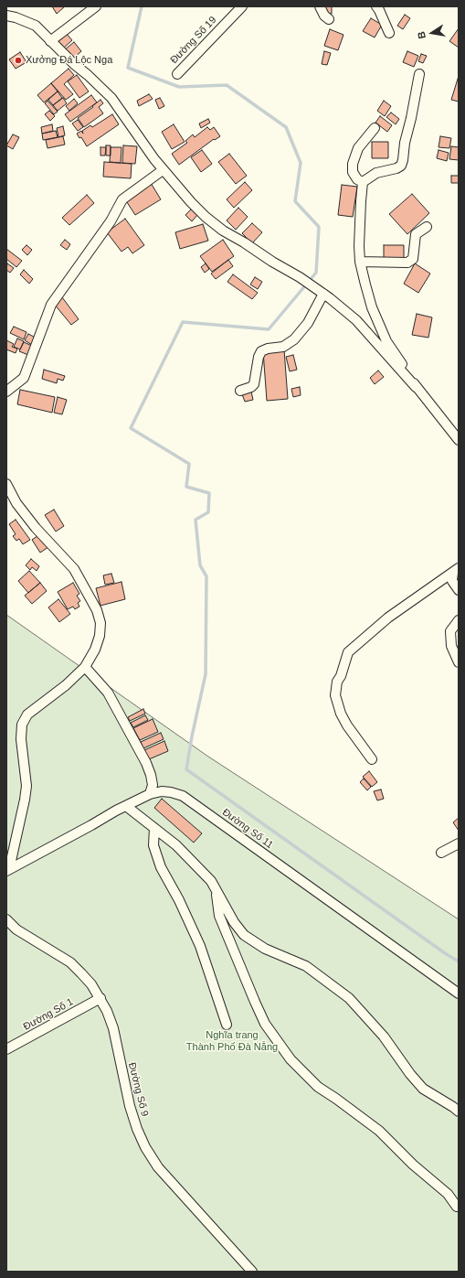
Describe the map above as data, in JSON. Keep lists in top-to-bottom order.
{
  "streets": {
    "street": [
      "Đường Số 19",
      "Đường Số 11",
      "Đường Số 1",
      "Đường Số 9"
    ]
  },
  "crossings": [
    ["Đường Số 1", "Đường Số 9"]
  ],
  "parks": ["Nghĩa trang Thành Phố Đà Nẵng"],
  "places": ["Xưởng Đá Lộc Nga"],
  "north": "left"
}
